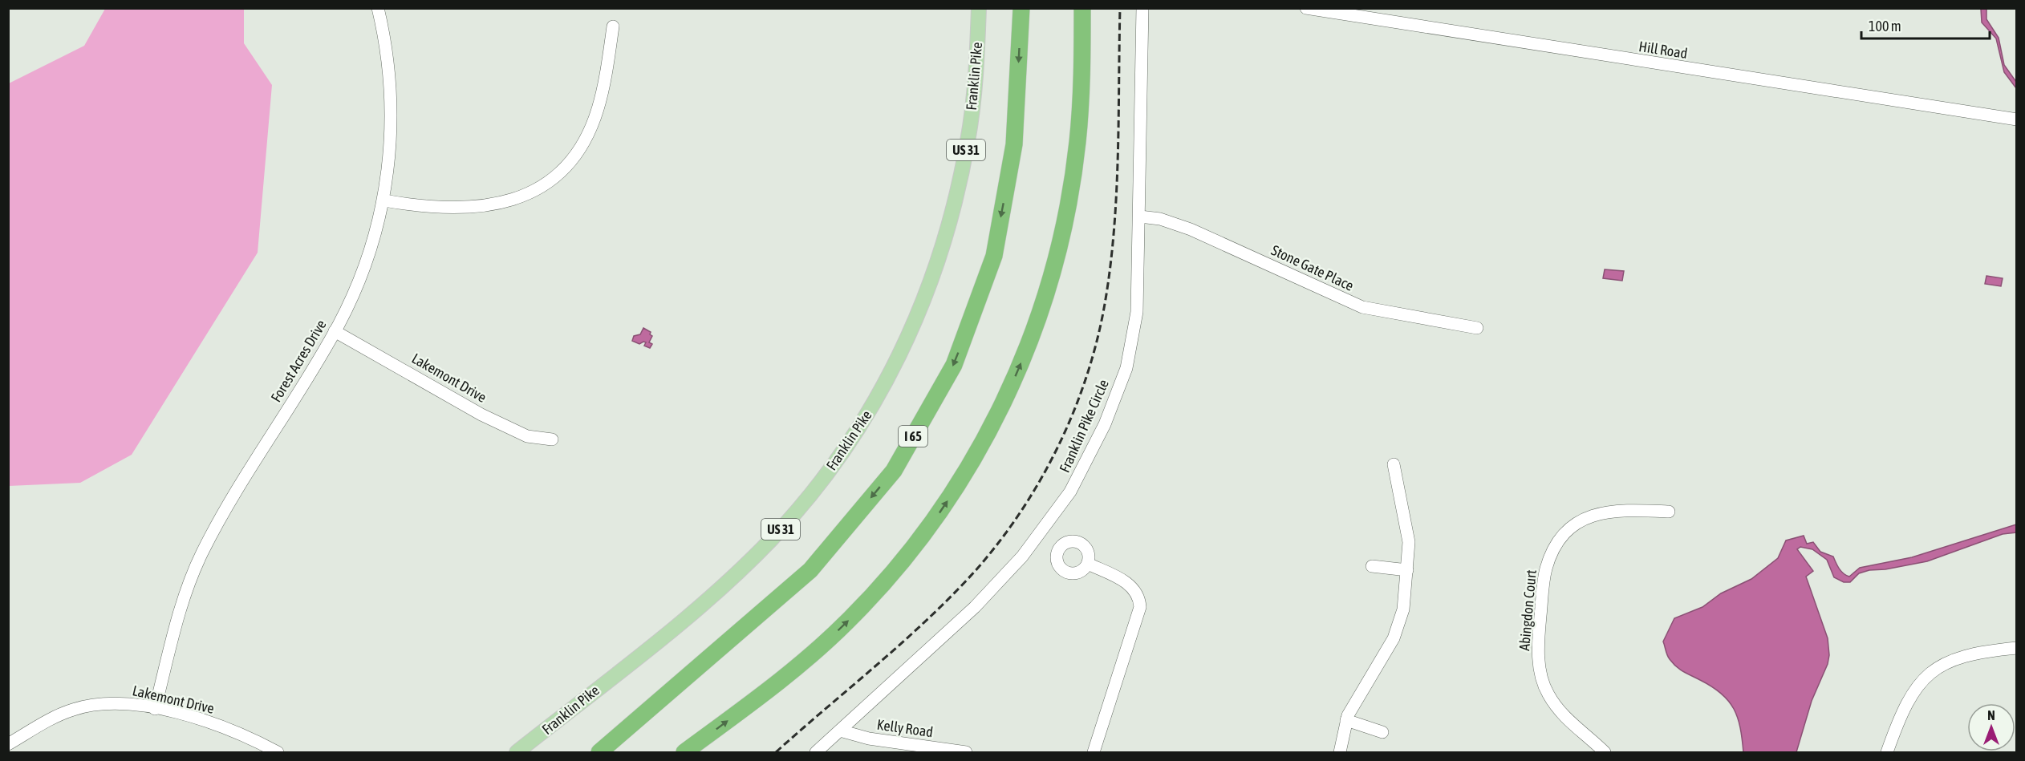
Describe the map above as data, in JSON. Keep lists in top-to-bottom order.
{
  "streets": {
    "highway": ["I 65"],
    "main road": ["Franklin Pike", "US 31"],
    "street": [
      "Hill Road",
      "Stone Gate Place",
      "Forest Acres Drive",
      "Lakemont Drive",
      "Franklin Pike Circle",
      "Abingdon Court",
      "Kelly Road"
    ]
  },
  "crossings": [
    ["Stone Gate Place", "Franklin Pike Circle"],
    ["Forest Acres Drive", "Lakemont Drive"],
    ["Franklin Pike Circle", "Kelly Road"]
  ],
  "scale_bar": "100 m",
  "north": "top"
}
